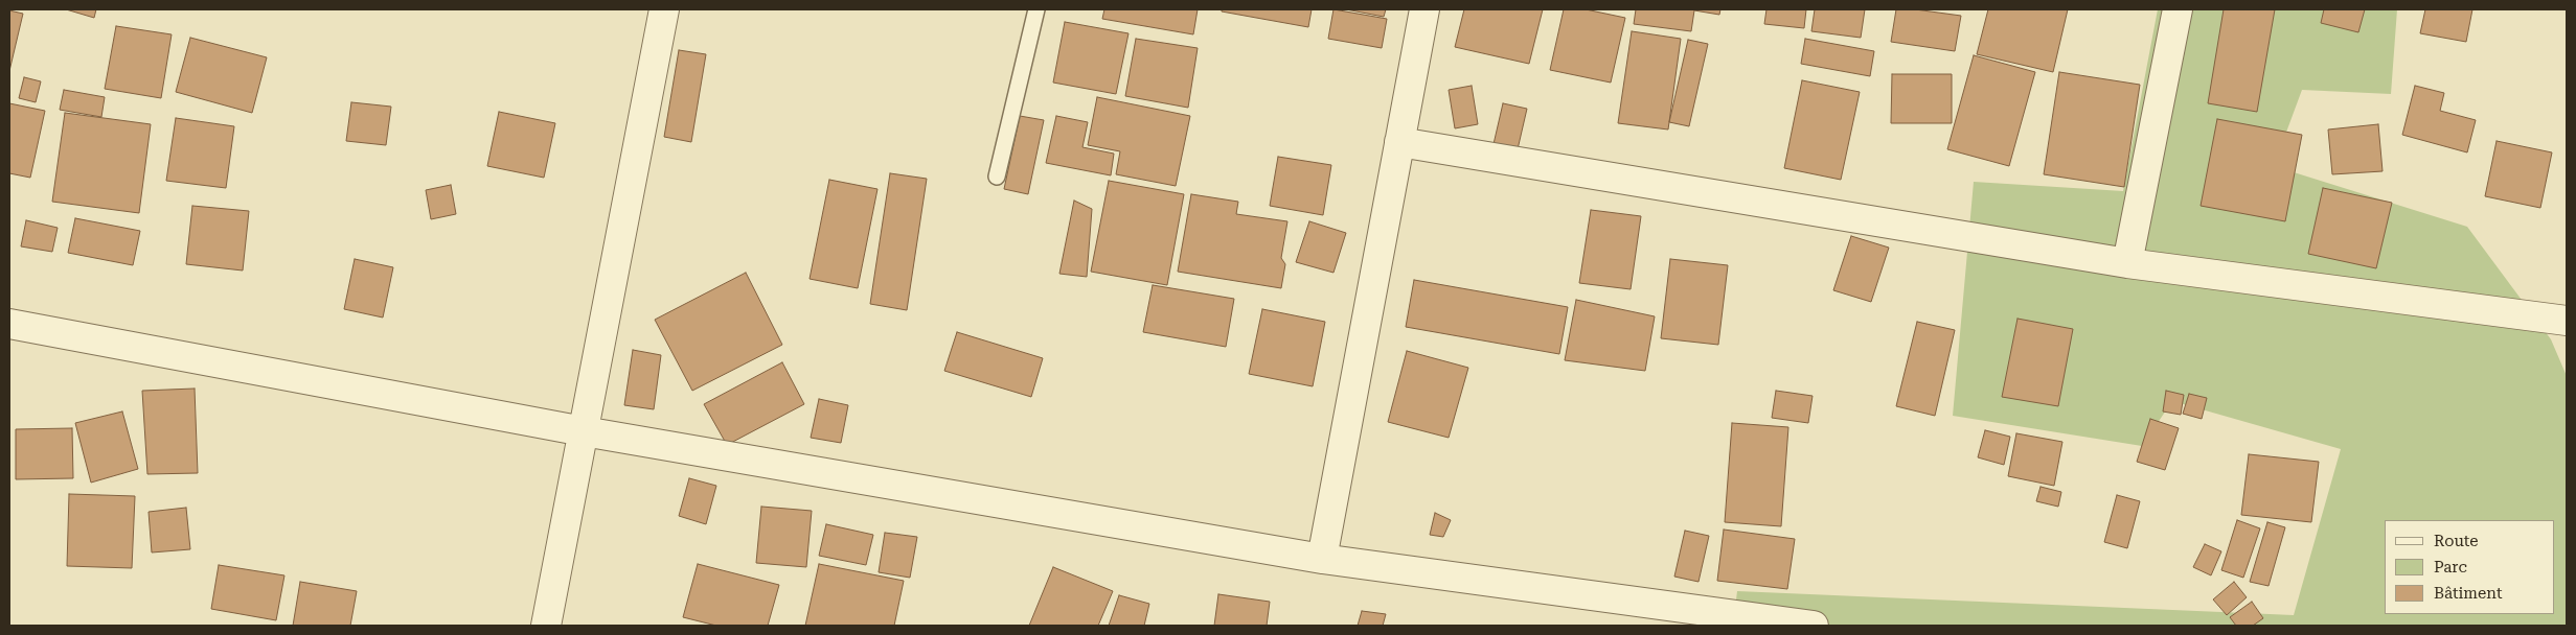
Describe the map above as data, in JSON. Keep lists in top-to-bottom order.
{
  "legend": ["Route", "Parc", "Bâtiment"]
}
